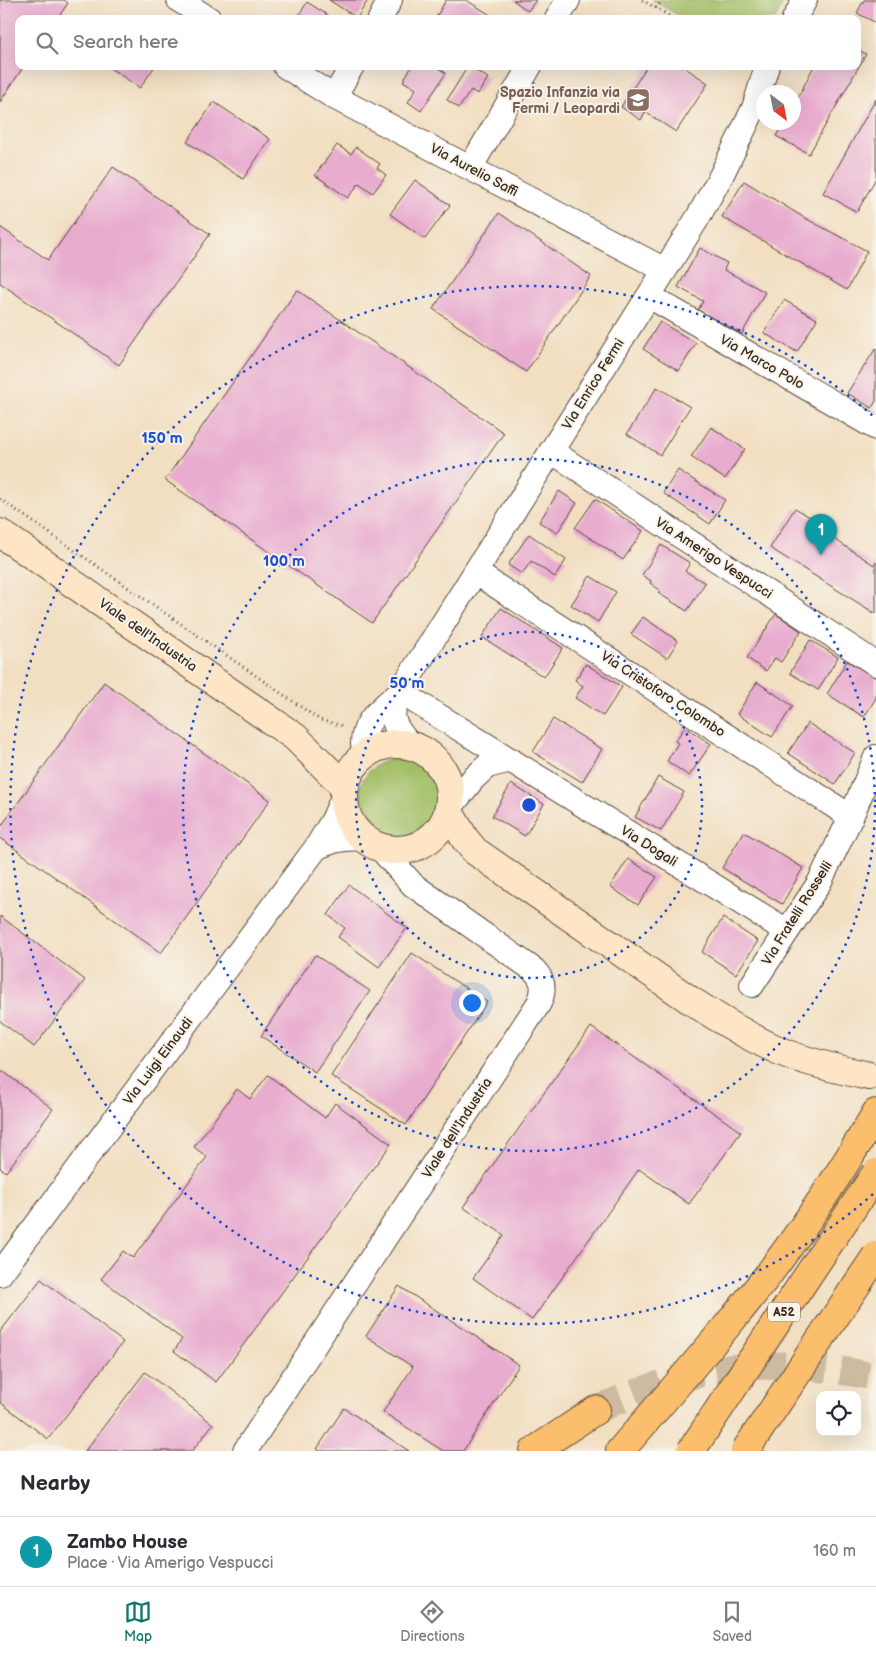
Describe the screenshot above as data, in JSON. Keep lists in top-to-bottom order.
{
  "streets": {
    "highway": ["A52"],
    "street": [
      "Via Aurelio Saffi",
      "Via Marco Polo",
      "Via Enrico Fermi",
      "Via Amerigo Vespucci",
      "Viale dell'Industria",
      "Via Cristoforo Colombo",
      "Via Dogali",
      "Via Fratelli Rosselli",
      "Via Luigi Einaudi"
    ]
  },
  "crossings": [
    ["Via Aurelio Saffi", "Via Enrico Fermi"],
    ["Via Marco Polo", "Via Enrico Fermi"],
    ["Via Enrico Fermi", "Via Amerigo Vespucci"],
    ["Via Enrico Fermi", "Viale dell'Industria"],
    ["Via Enrico Fermi", "Via Cristoforo Colombo"],
    ["Via Enrico Fermi", "Via Dogali"],
    ["Via Enrico Fermi", "Via Luigi Einaudi"],
    ["Viale dell'Industria", "Via Luigi Einaudi"],
    ["Via Cristoforo Colombo", "Via Fratelli Rosselli"],
    ["Via Dogali", "Via Fratelli Rosselli"]
  ],
  "places": {
    "school or university": ["Spazio Infanzia via Fermi / Leopardi"]
  },
  "north": "bottom right",
  "page": {
    "search": "Search here",
    "pins": "1",
    "heading": "Nearby",
    "list": [
      {
        "mark": "1",
        "name": "Zambo House",
        "note": "Place · Via Amerigo Vespucci",
        "value": "160 m"
      }
    ],
    "nav": ["Map", "Directions", "Saved"]
  },
  "rings": ["150 m", "100 m", "50 m"]
}
